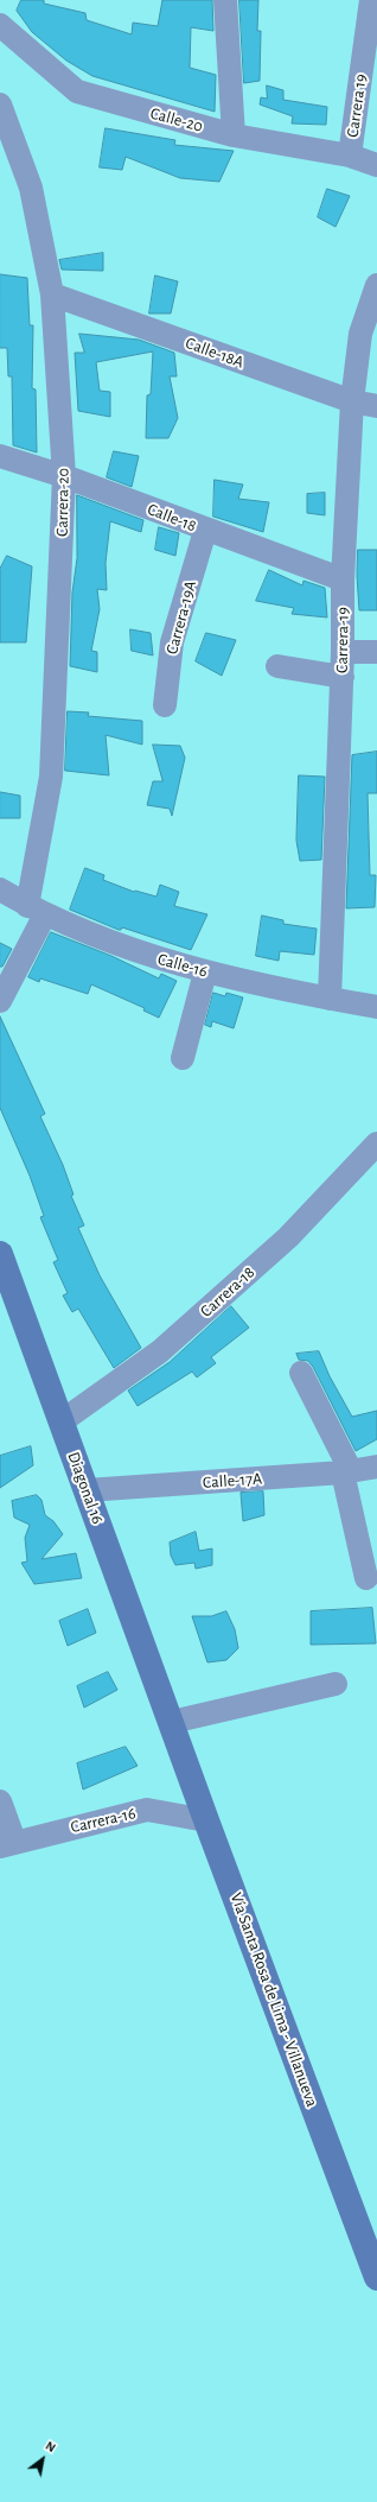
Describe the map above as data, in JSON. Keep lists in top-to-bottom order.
{
  "streets": {
    "street": [
      "Carrera 19",
      "Calle-20",
      "Calle-18A",
      "Carrera-20",
      "Calle-18",
      "Carrera-19A",
      "Carrera-19",
      "Calle-16",
      "Carrera-18",
      "Calle-17A",
      "Diagonal 16",
      "Carrera-16",
      "Vía Santa Rosa de Lima - Villanueva"
    ]
  },
  "crossings": [
    ["Carrera 19", "Calle-20"],
    ["Calle-18A", "Carrera-20"],
    ["Calle-18A", "Carrera-19"],
    ["Carrera-20", "Calle-18"],
    ["Carrera-20", "Calle-16"],
    ["Calle-18", "Carrera-19A"],
    ["Calle-18", "Carrera-19"],
    ["Carrera-19", "Calle-16"],
    ["Carrera-18", "Diagonal 16"],
    ["Calle-17A", "Diagonal 16"],
    ["Diagonal 16", "Vía Santa Rosa de Lima - Villanueva"],
    ["Carrera-16", "Vía Santa Rosa de Lima - Villanueva"]
  ],
  "north": "top right"
}
